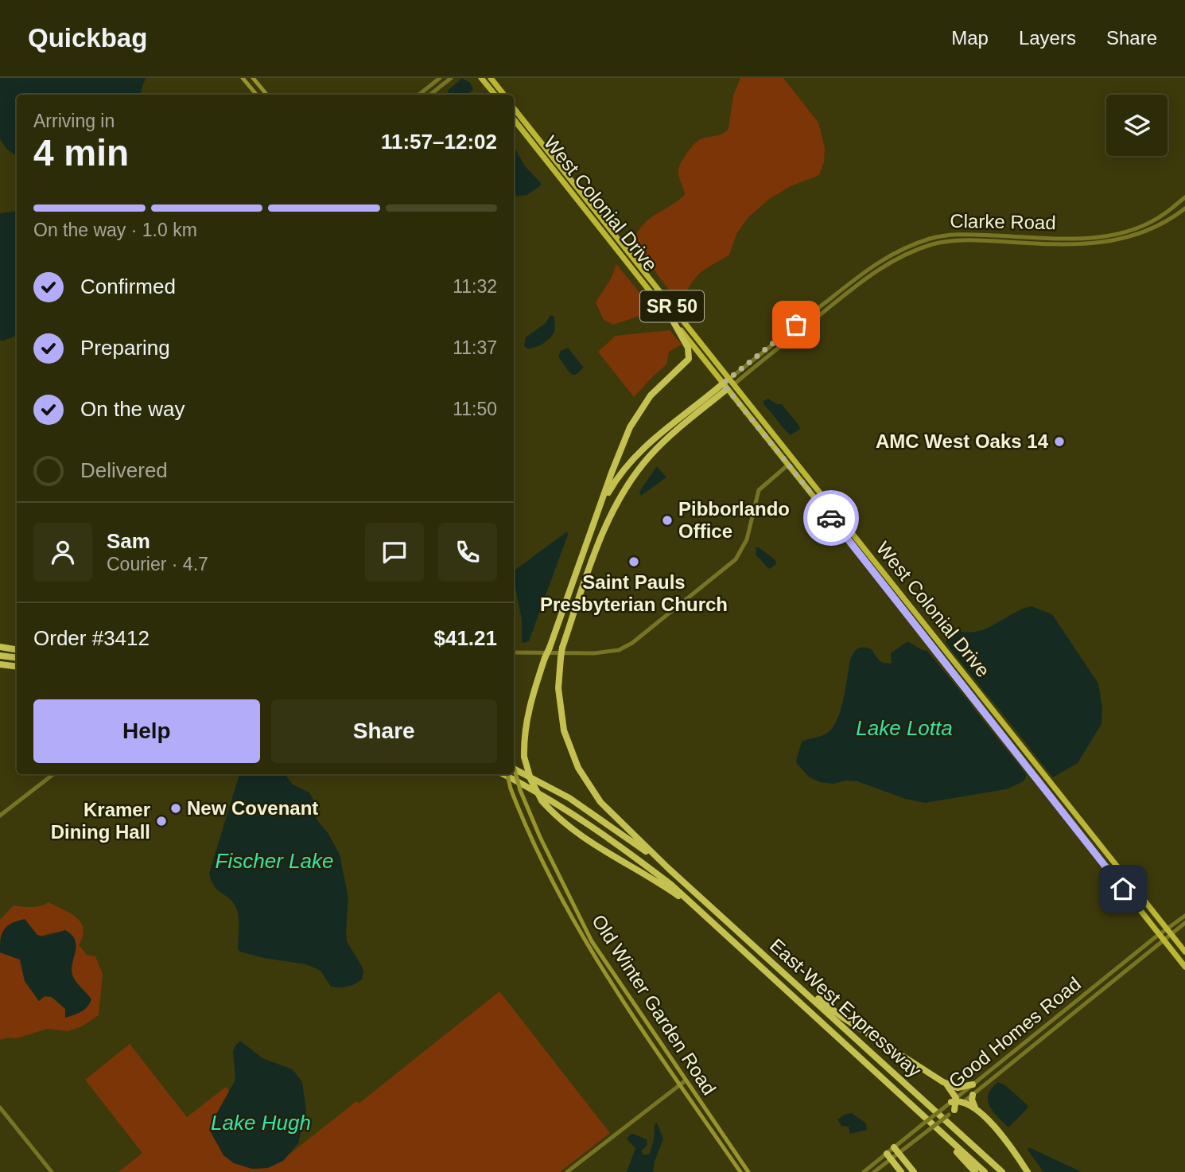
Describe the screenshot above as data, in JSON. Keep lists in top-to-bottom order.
{
  "streets": {
    "highway": [
      "West Colonial Drive",
      "Clarke Road",
      "SR 50",
      "East-West Expressway"
    ],
    "main road": ["Old Winter Garden Road"],
    "street": ["Good Homes Road"]
  },
  "crossings": [
    ["West Colonial Drive", "Clarke Road"],
    ["West Colonial Drive", "Good Homes Road"]
  ],
  "water": ["Lake Lotta", "Fischer Lake", "Lake Hugh"],
  "places": [
    "AMC West Oaks 14",
    "Pibborlando Office",
    "Saint Pauls Presbyterian Church",
    "New Covenant",
    "Kramer Dining Hall"
  ],
  "page": {
    "header": "Quickbag",
    "nav": ["Map", "Layers", "Share"],
    "heading": ["4 min", "Arriving in", "11:57–12:02"],
    "panel": [
      "Sam",
      "Courier · 4.7",
      "Order #3412",
      "$41.21"
    ],
    "bar": "On the way · 1.0 km",
    "list": [
      ["Confirmed", "11:32"],
      ["Preparing", "11:37"],
      ["On the way", "11:50"],
      "Delivered"
    ],
    "buttons": ["Help", "Share"]
  }
}
